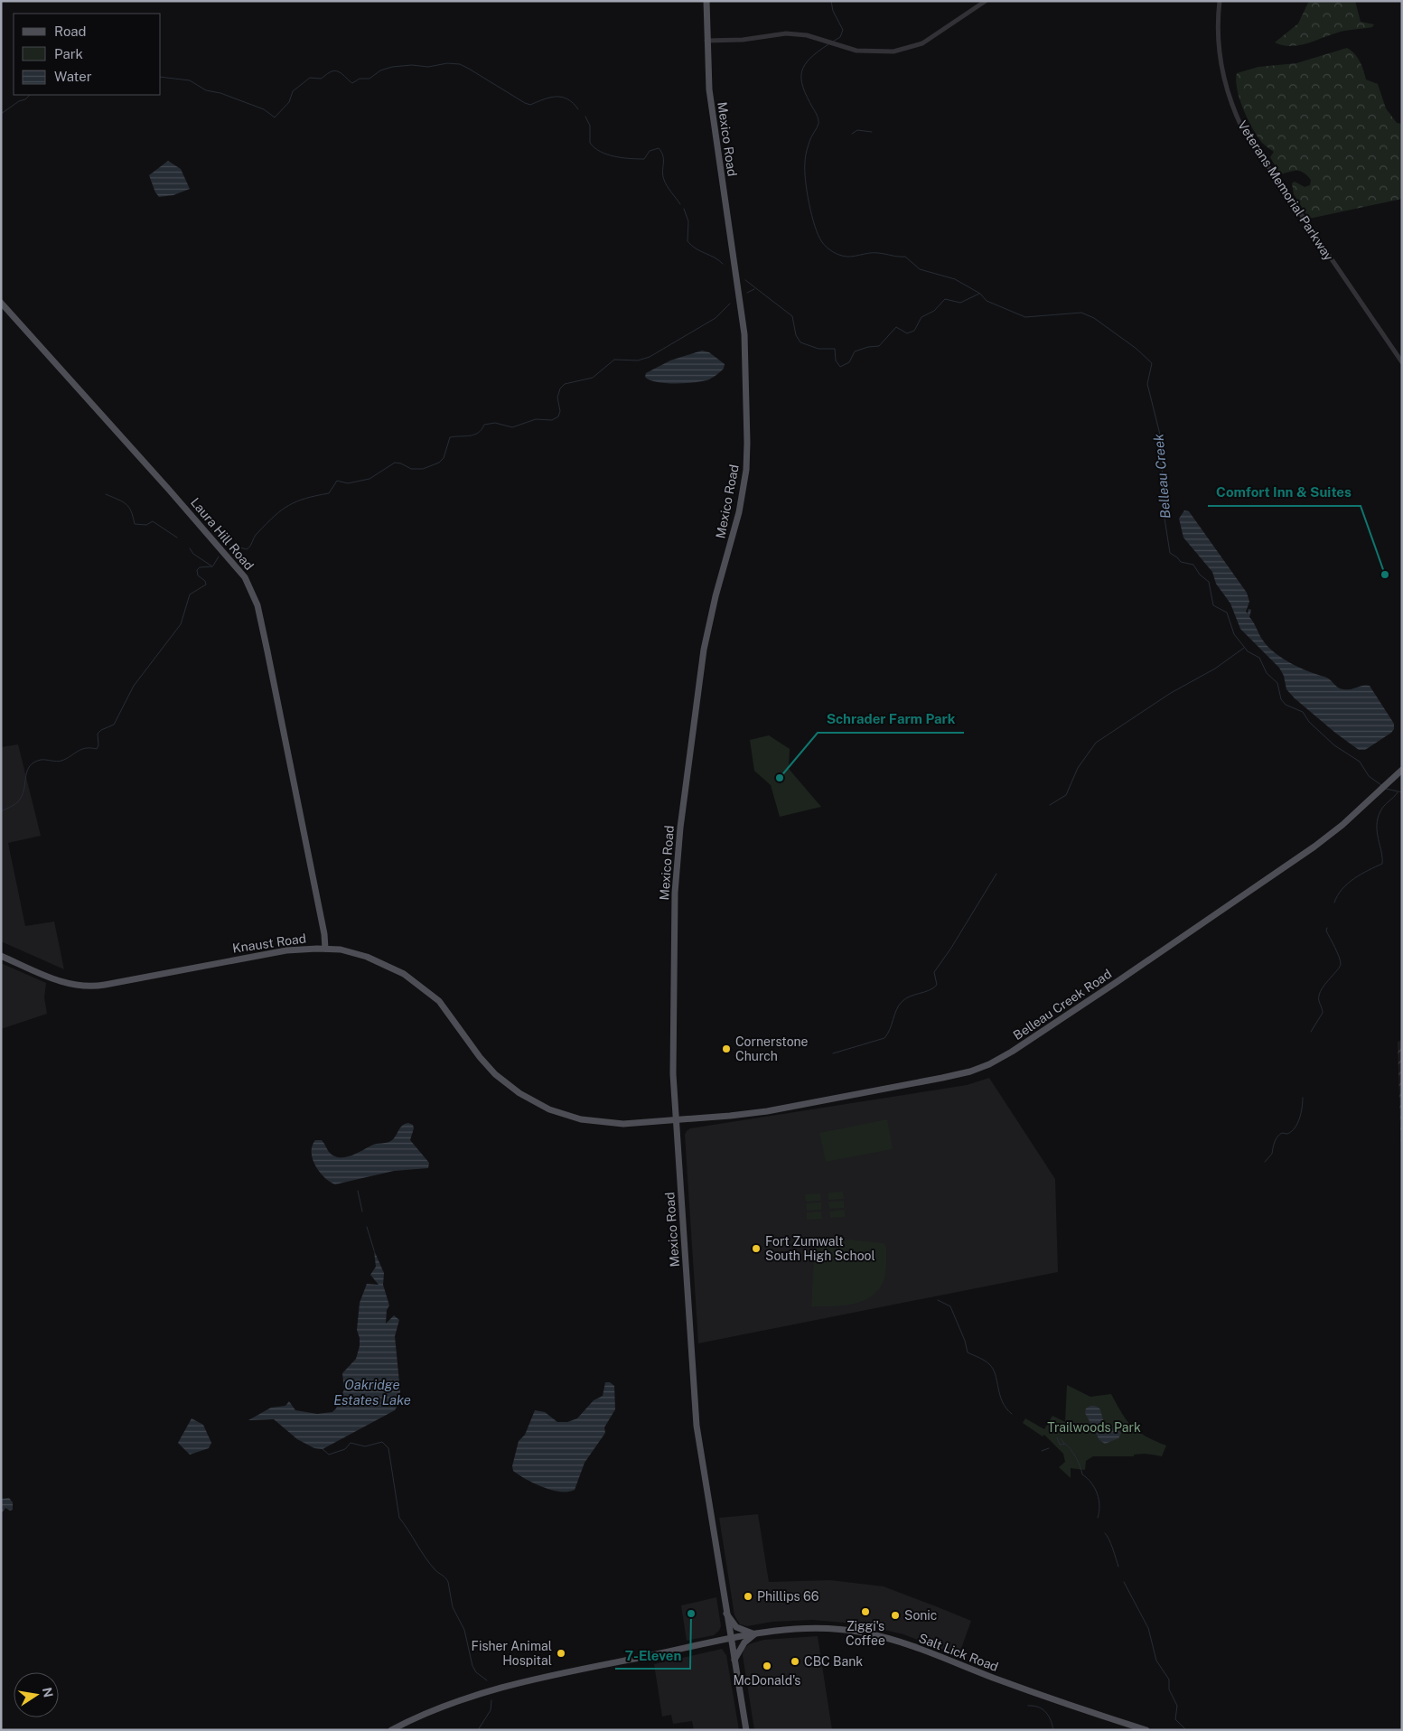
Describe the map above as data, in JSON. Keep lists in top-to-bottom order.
{
  "streets": {
    "main road": [
      "Mexico Road",
      "Laura Hill Road",
      "Knaust Road",
      "Belleau Creek Road",
      "Salt Lick Road"
    ],
    "street": ["Veterans Memorial Parkway"]
  },
  "crossings": [
    ["Mexico Road", "Knaust Road"],
    ["Mexico Road", "Belleau Creek Road"],
    ["Mexico Road", "Salt Lick Road"],
    ["Laura Hill Road", "Knaust Road"],
    ["Knaust Road", "Belleau Creek Road"]
  ],
  "water": ["Belleau Creek", "Oakridge Estates Lake"],
  "parks": ["Trailwoods Park"],
  "places": [
    "Comfort Inn & Suites",
    "Schrader Farm Park",
    "Cornerstone Church",
    "Fort Zumwalt South High School",
    "Phillips 66",
    "Ziggi's Coffee",
    "7-Eleven",
    "Sonic",
    "Fisher Animal Hospital",
    "CBC Bank",
    "McDonald's"
  ],
  "legend": ["Road", "Park", "Water"],
  "north": "right"
}
